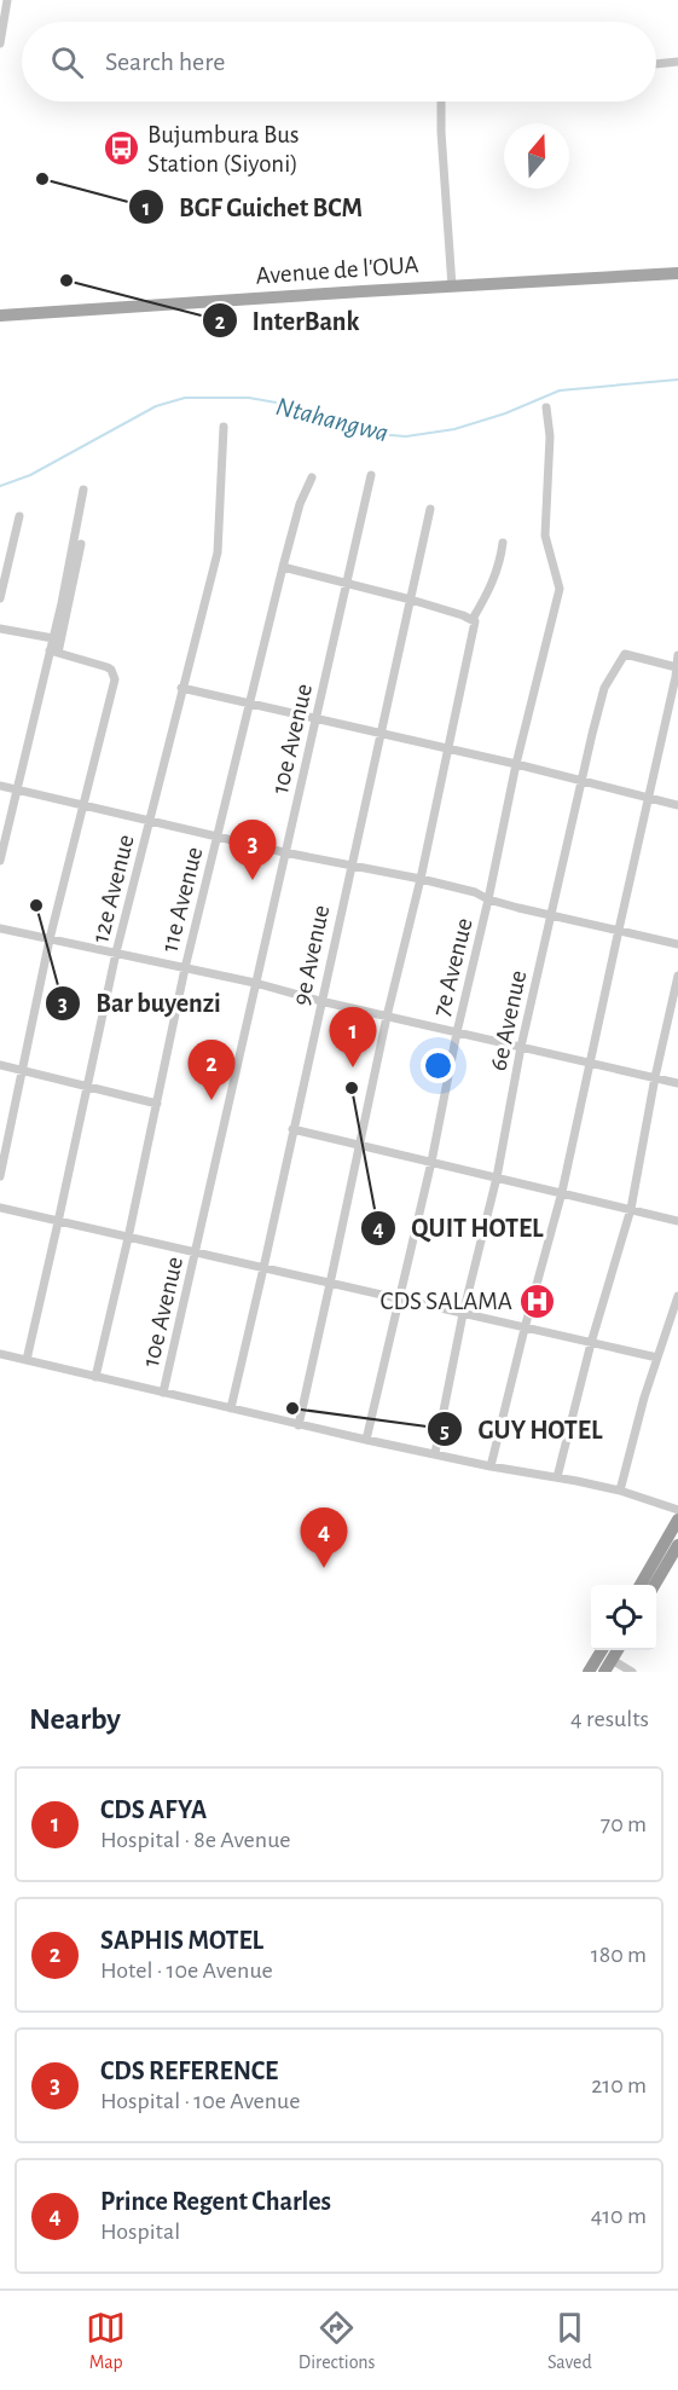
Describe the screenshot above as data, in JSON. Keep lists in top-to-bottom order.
{
  "streets": {
    "main road": ["Avenue de l'OUA"],
    "street": [
      "10e Avenue",
      "12e Avenue",
      "11e Avenue",
      "9e Avenue",
      "7e Avenue",
      "6e Avenue"
    ]
  },
  "water": ["Ntahangwa"],
  "places": {
    "bus stop": ["Bujumbura Bus Station (Siyoni)"],
    "other": [
      "BGF Guichet BCM",
      "InterBank",
      "Bar buyenzi",
      "QUIT HOTEL",
      "GUY HOTEL"
    ],
    "hospital": ["CDS SALAMA"]
  },
  "north": "top",
  "page": {
    "search": "Search here",
    "pins": [
      "3",
      "1",
      "2",
      "4"
    ],
    "heading": ["Nearby", "4 results"],
    "list": [
      {
        "mark": "1",
        "name": "CDS AFYA",
        "note": "Hospital · 8e Avenue",
        "value": "70 m"
      },
      {
        "mark": "2",
        "name": "SAPHIS MOTEL",
        "note": "Hotel · 10e Avenue",
        "value": "180 m"
      },
      {
        "mark": "3",
        "name": "CDS REFERENCE",
        "note": "Hospital · 10e Avenue",
        "value": "210 m"
      },
      {
        "mark": "4",
        "name": "Prince Regent Charles",
        "note": "Hospital",
        "value": "410 m"
      }
    ],
    "nav": ["Map", "Directions", "Saved"]
  }
}
